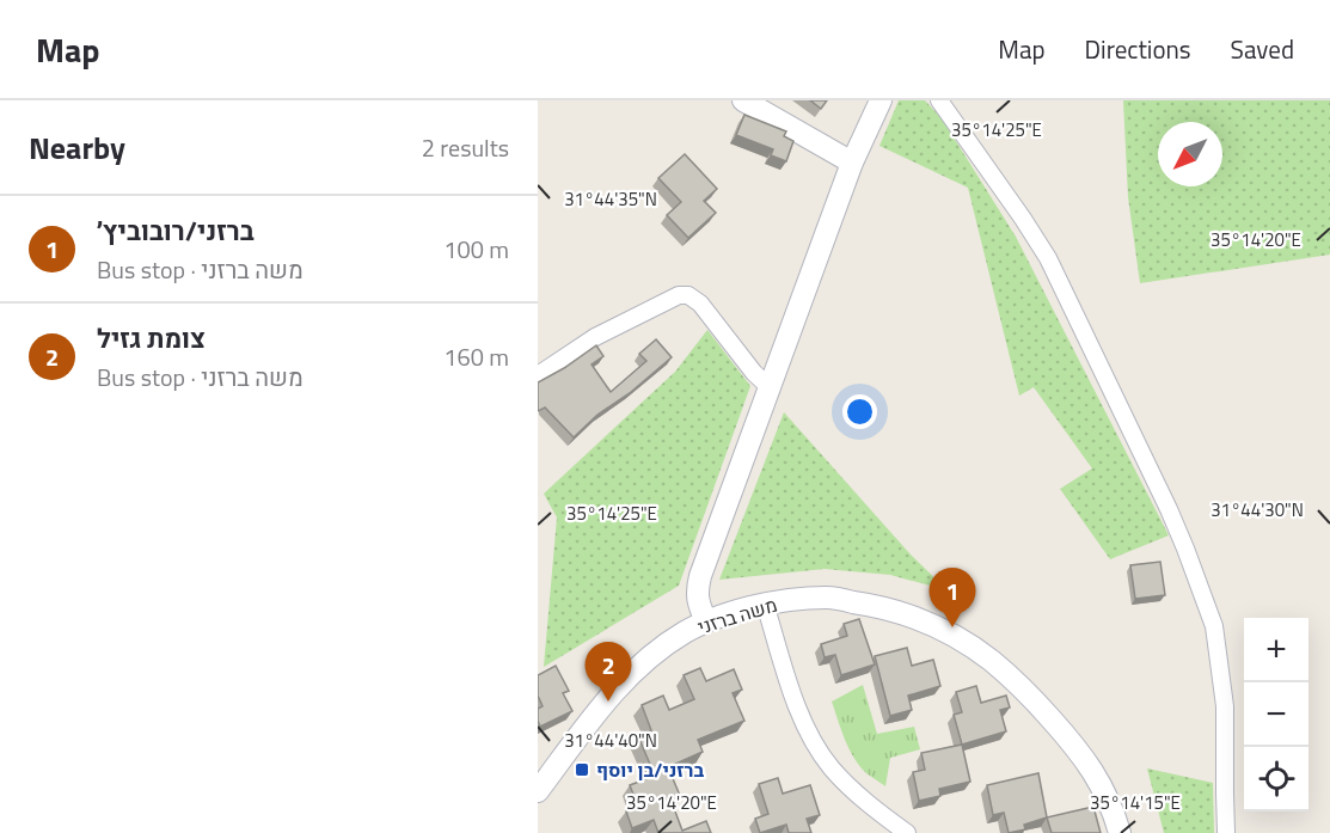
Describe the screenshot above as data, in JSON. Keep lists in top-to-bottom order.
{
  "streets": {
    "street": ["משה ברזני"]
  },
  "places": {
    "transit": ["ברזני/בן יוסף"]
  },
  "north": "bottom left",
  "page": {
    "header": "Map",
    "nav": ["Map", "Directions", "Saved"],
    "heading": ["Nearby", "2 results"],
    "list": [
      {
        "mark": "1",
        "name": "ברזני/רובוביץ׳",
        "note": "Bus stop · משה ברזני",
        "value": "100 m"
      },
      {
        "mark": "2",
        "name": "צומת גזיל",
        "note": "Bus stop · משה ברזני",
        "value": "160 m"
      }
    ],
    "pins": ["1", "2"],
    "map_buttons": ["+", "−"]
  },
  "coordinates": [
    "35°14'25\"E",
    "31°44'35\"N",
    "35°14'20\"E",
    "31°44'30\"N",
    "31°44'40\"N",
    "35°14'15\"E"
  ]
}
